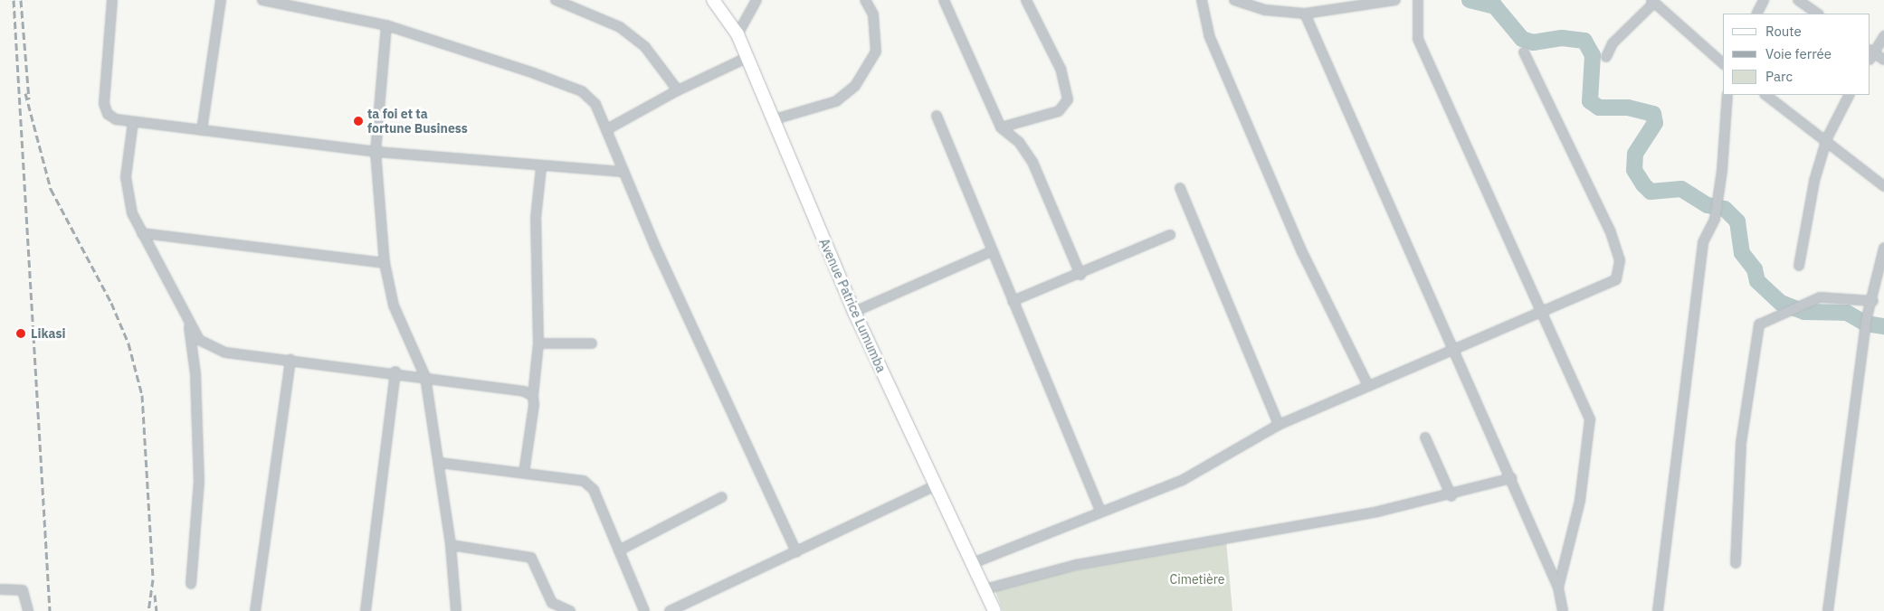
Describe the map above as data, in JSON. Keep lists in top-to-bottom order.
{
  "streets": {
    "street": ["Avenue Patrice Lumumba"]
  },
  "parks": ["Cimetière"],
  "places": ["ta foi et ta fortune Business", "Likasi"],
  "legend": ["Route", "Voie ferrée", "Parc"]
}
